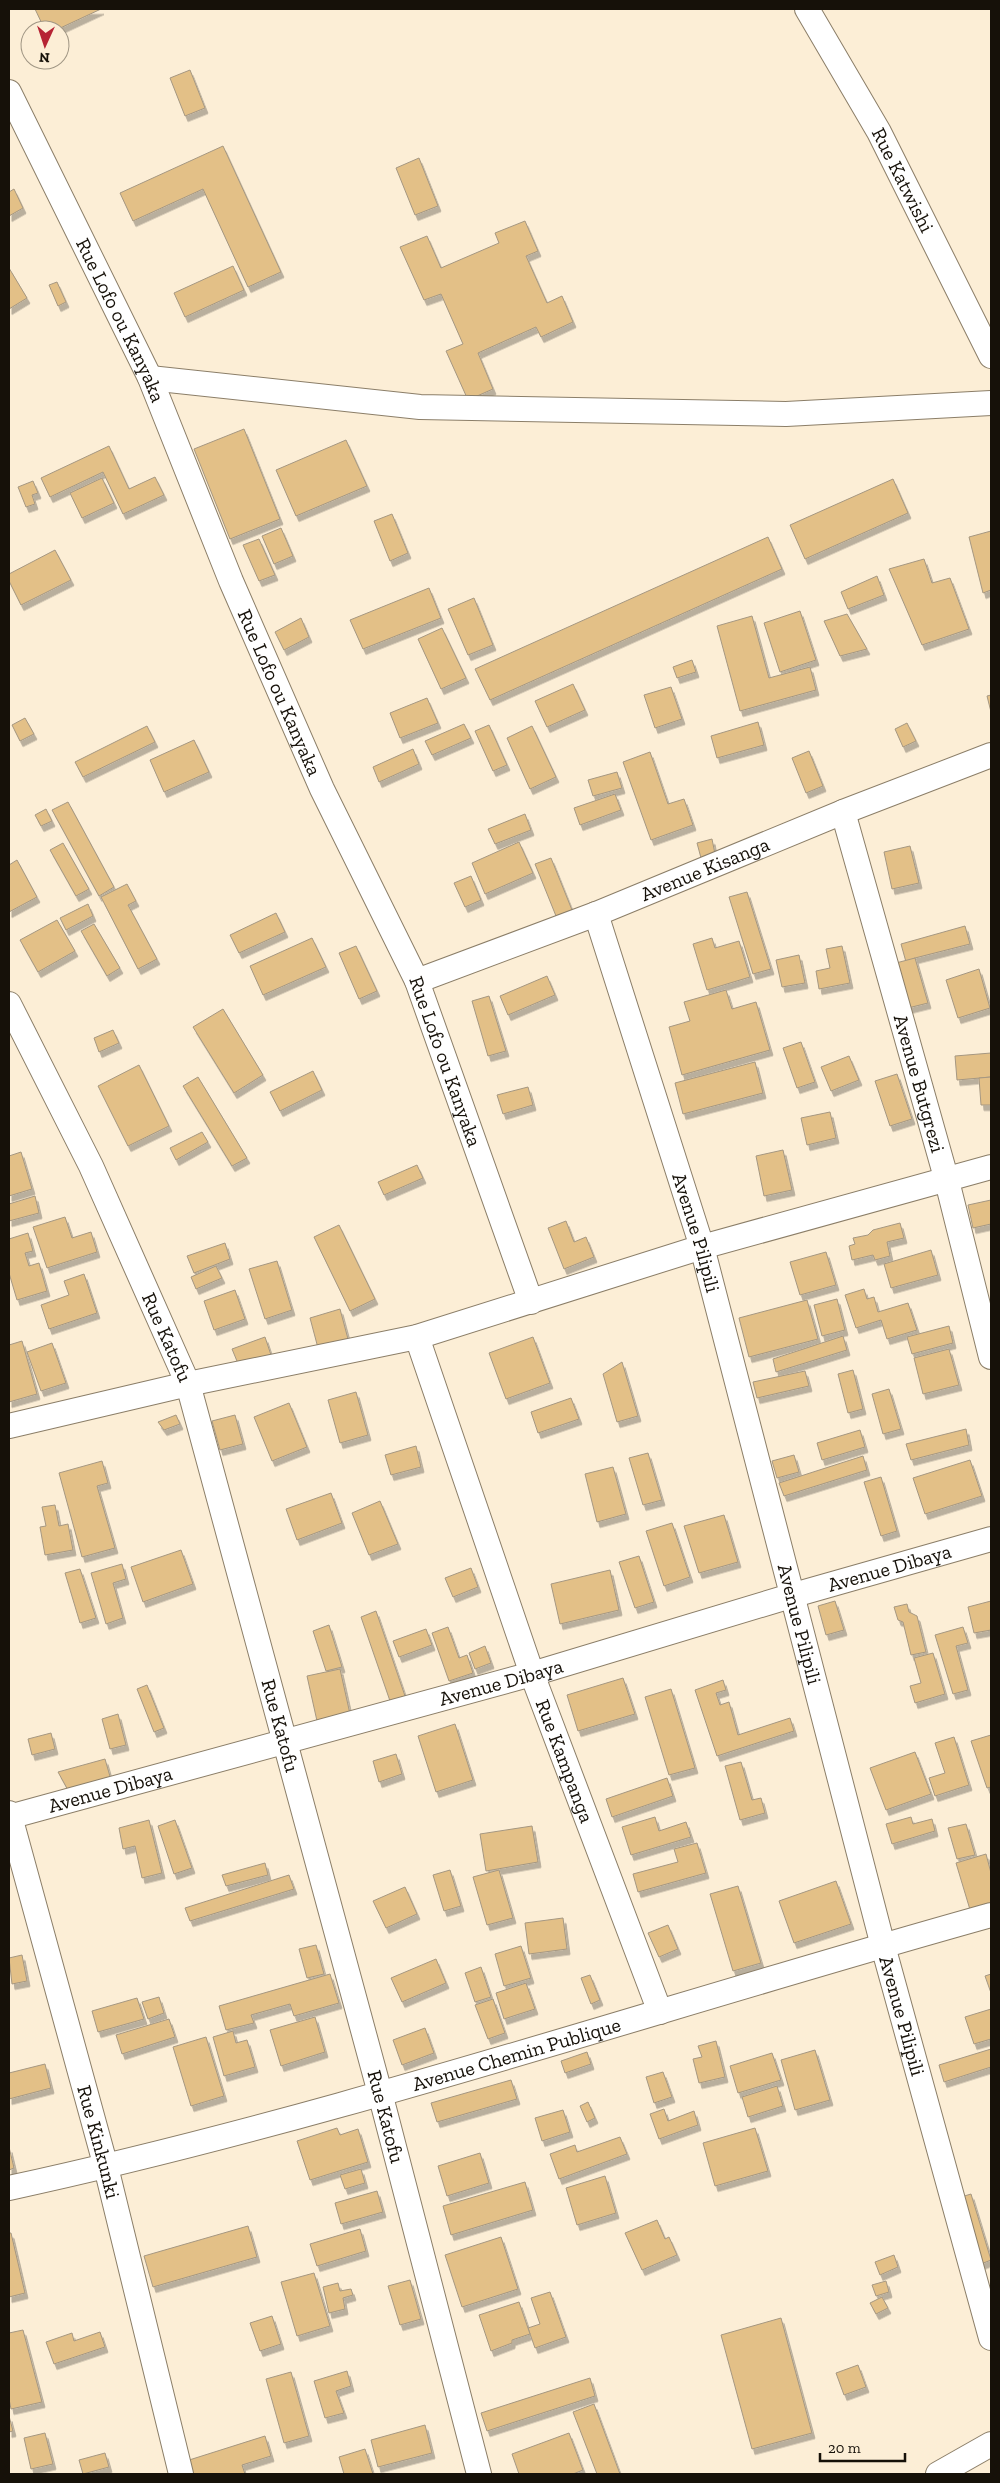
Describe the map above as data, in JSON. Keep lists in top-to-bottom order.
{
  "streets": {
    "street": [
      "Rue Katwishi",
      "Rue Lofo ou Kanyaka",
      "Avenue Kisanga",
      "Avenue Butgrezi",
      "Avenue Pilipili",
      "Rue Katofu",
      "Avenue Dibaya",
      "Rue Kampanga",
      "Avenue Chemin Publique",
      "Rue Kinkunki"
    ]
  },
  "crossings": [
    ["Rue Lofo ou Kanyaka", "Avenue Kisanga"],
    ["Avenue Kisanga", "Avenue Butgrezi"],
    ["Avenue Kisanga", "Avenue Pilipili"],
    ["Avenue Pilipili", "Avenue Dibaya"],
    ["Avenue Pilipili", "Avenue Chemin Publique"],
    ["Rue Katofu", "Avenue Dibaya"],
    ["Rue Katofu", "Avenue Chemin Publique"],
    ["Avenue Dibaya", "Rue Kampanga"],
    ["Avenue Dibaya", "Rue Kinkunki"],
    ["Rue Kampanga", "Avenue Chemin Publique"],
    ["Avenue Chemin Publique", "Rue Kinkunki"]
  ],
  "scale_bar": "20 m",
  "north": "bottom"
}
